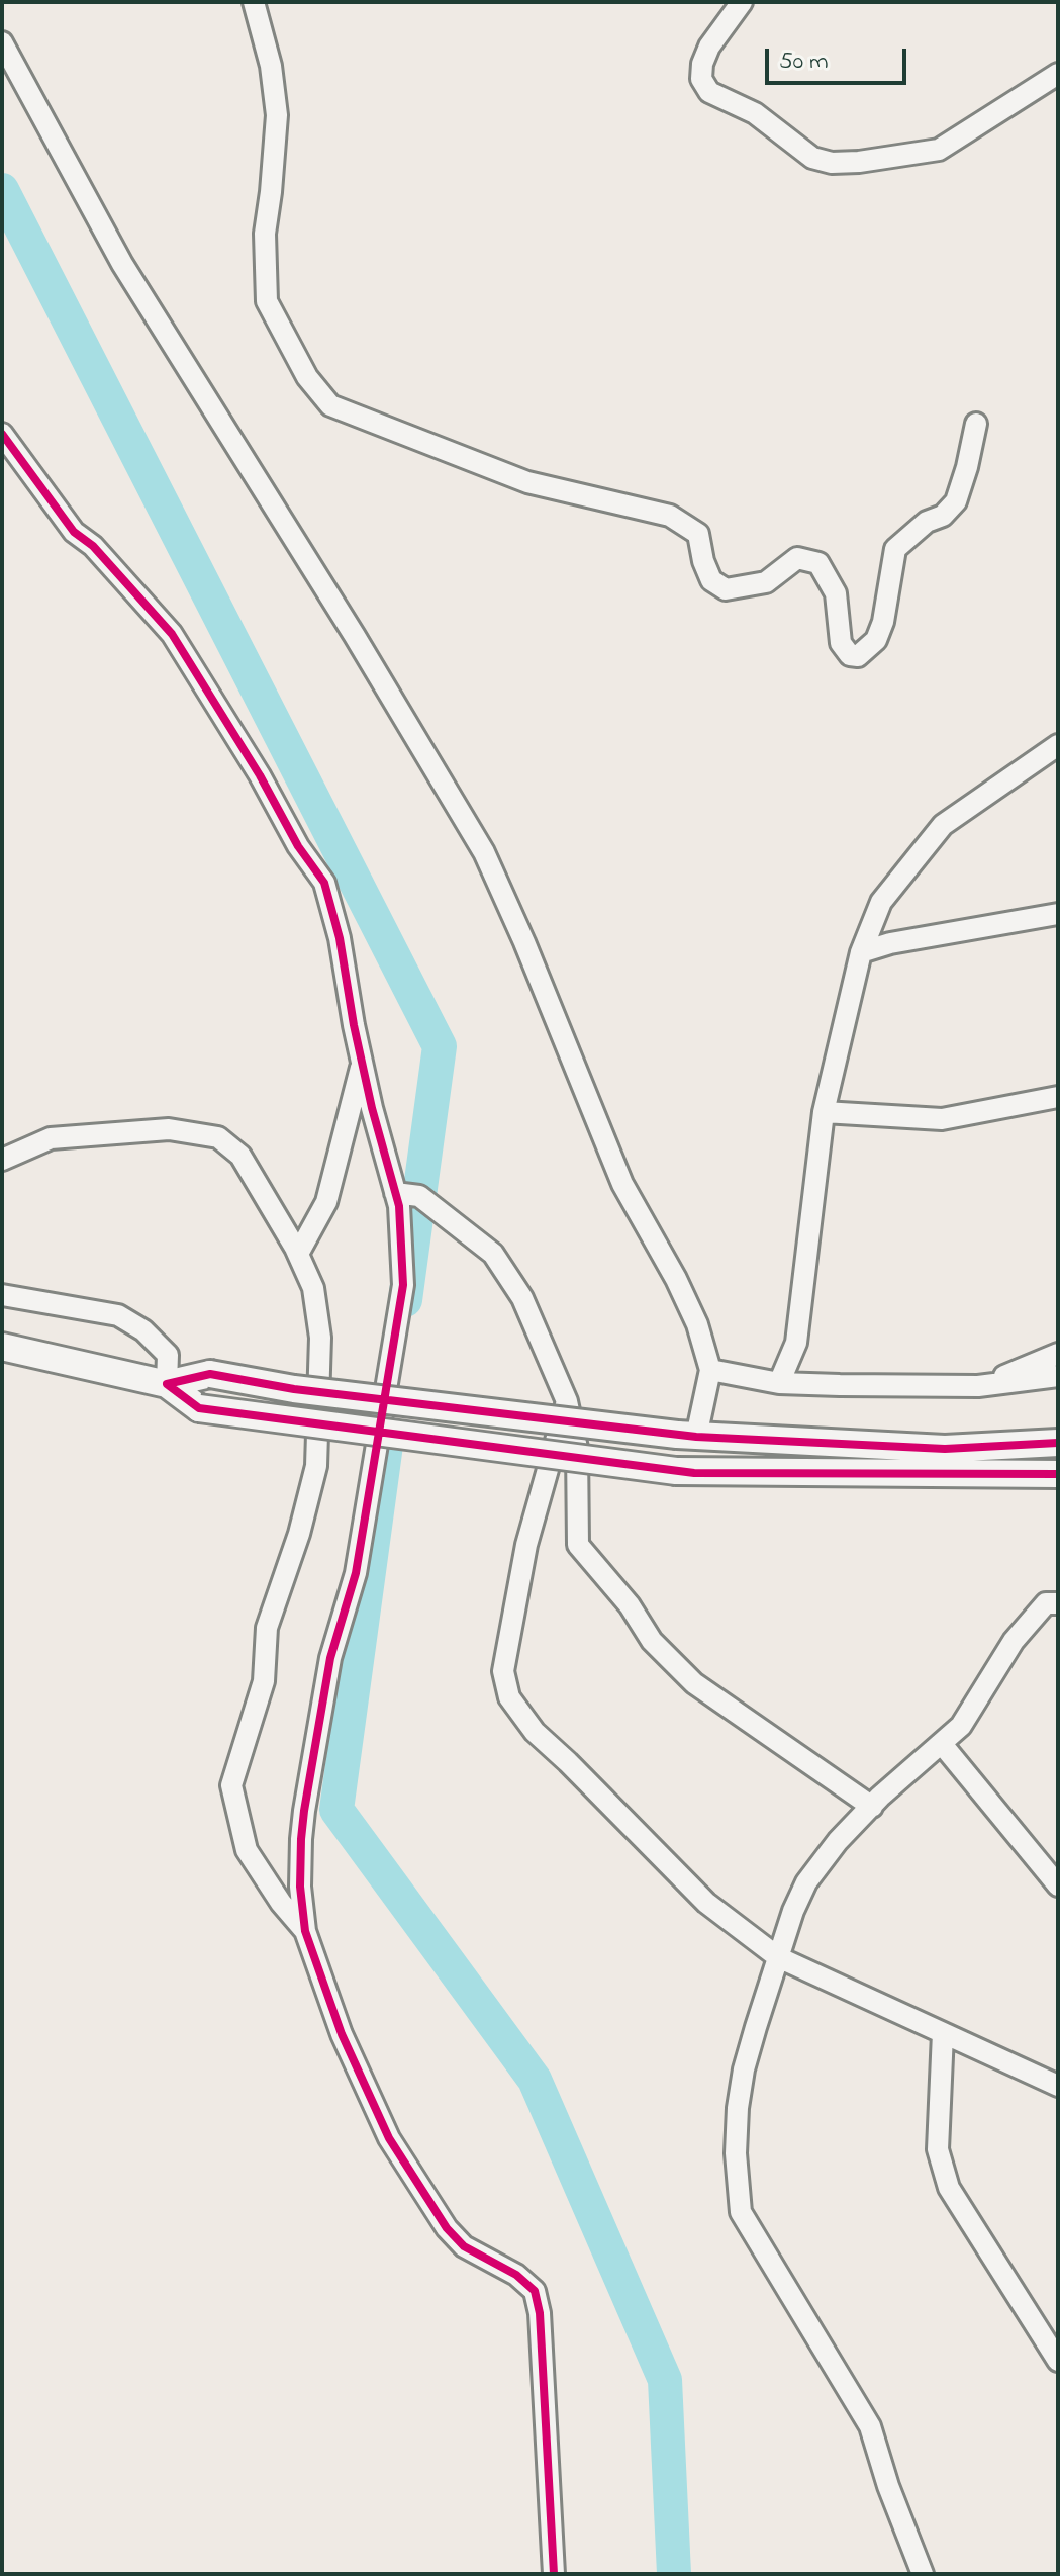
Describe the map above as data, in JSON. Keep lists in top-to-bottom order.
{
  "scale_bar": "50 m"
}
